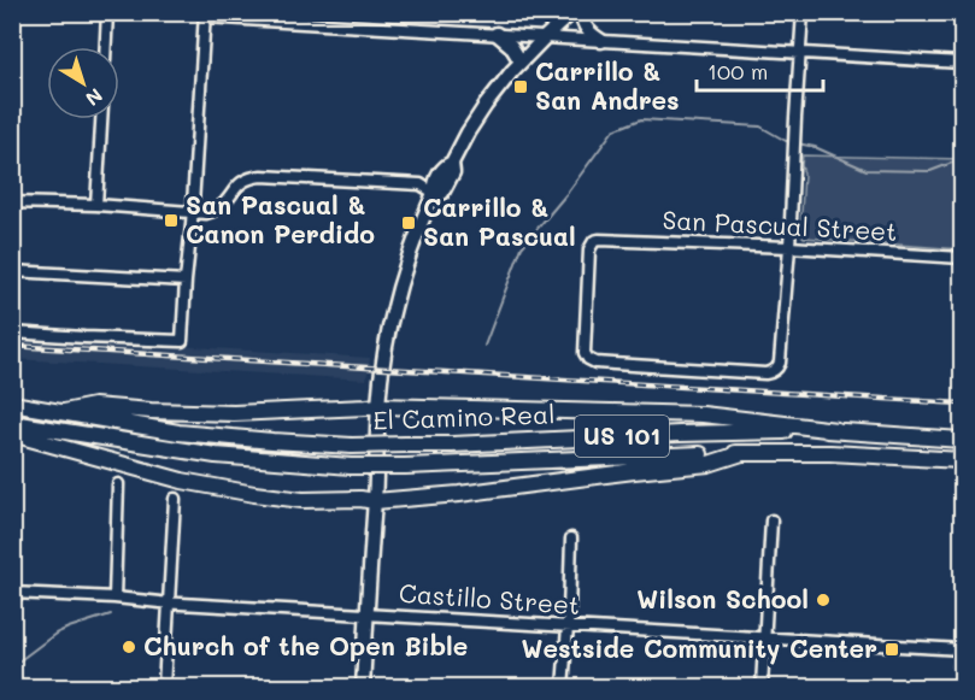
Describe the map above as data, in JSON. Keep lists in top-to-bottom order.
{
  "streets": {
    "highway": ["El Camino Real", "US 101"],
    "street": ["San Pascual Street", "Castillo Street"]
  },
  "places": {
    "transit": [
      "Carrillo & San Andres",
      "San Pascual & Canon Perdido",
      "Carrillo & San Pascual",
      "Westside Community Center"
    ],
    "other": ["Wilson School", "Church of the Open Bible"]
  },
  "scale_bar": "100 m",
  "north": "bottom right"
}
